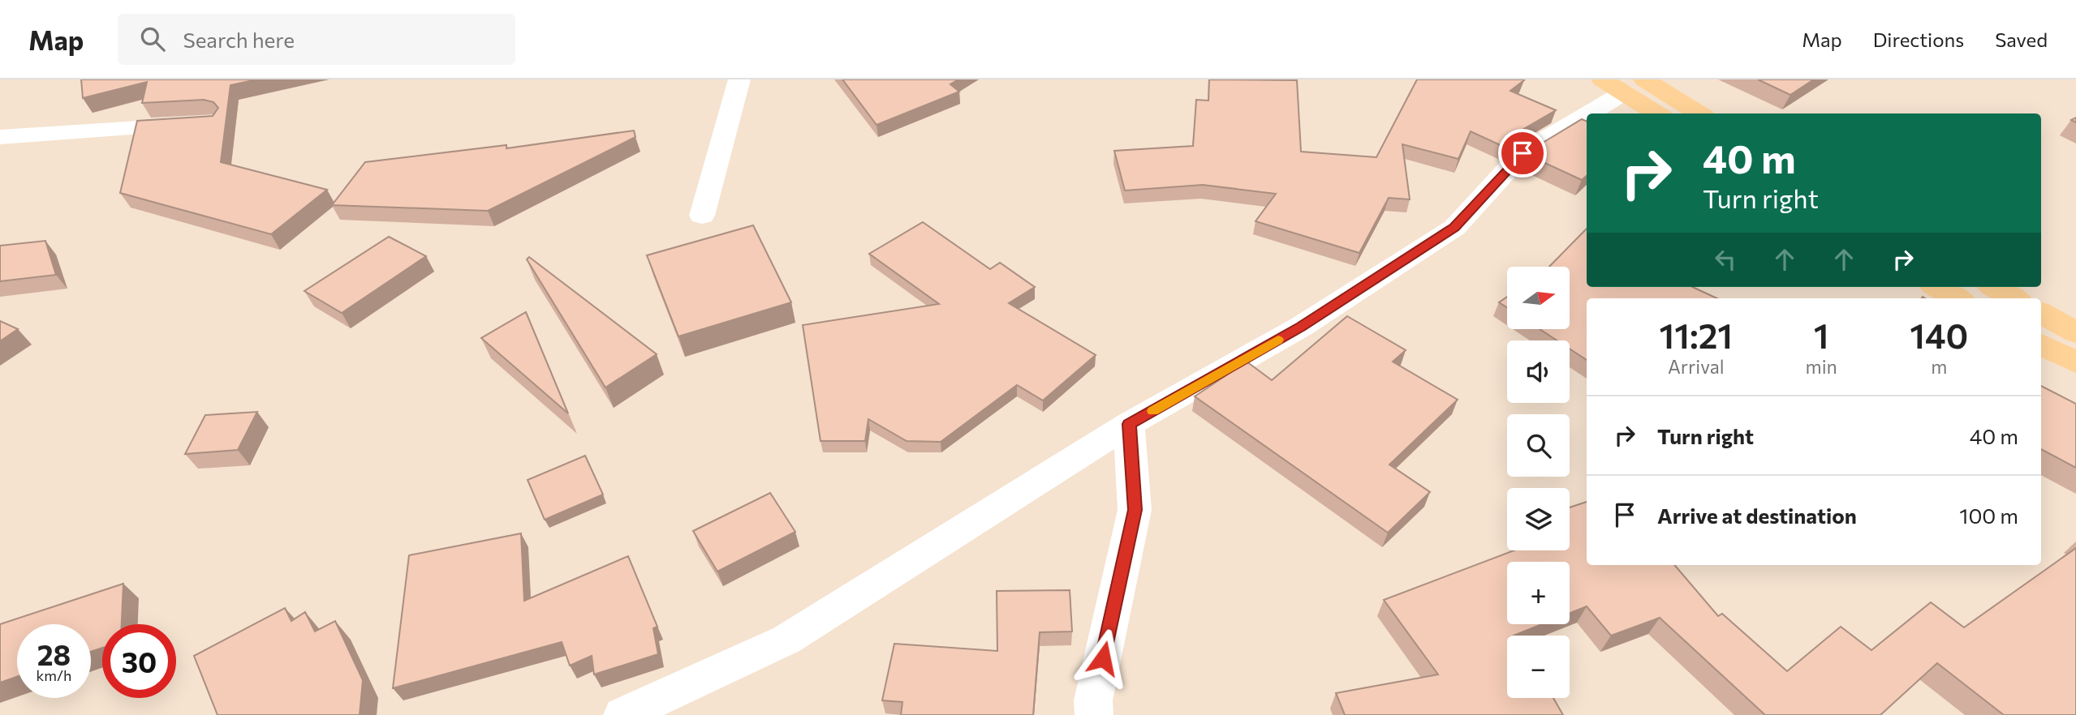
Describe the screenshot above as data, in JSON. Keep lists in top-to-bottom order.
{
  "north": "right",
  "page": {
    "header": "Map",
    "search": "Search here",
    "nav": ["Map", "Directions", "Saved"],
    "turn": ["40 m", "Turn right"],
    "map_buttons": ["+", "−"],
    "eta": [
      "11:21",
      "Arrival",
      "1",
      "min",
      "140",
      "m"
    ],
    "list": [
      {
        "name": "Turn right",
        "value": "40 m"
      },
      {
        "name": "Arrive at destination",
        "value": "100 m"
      }
    ],
    "speed": "28 km/h",
    "limit": "30"
  }
}
